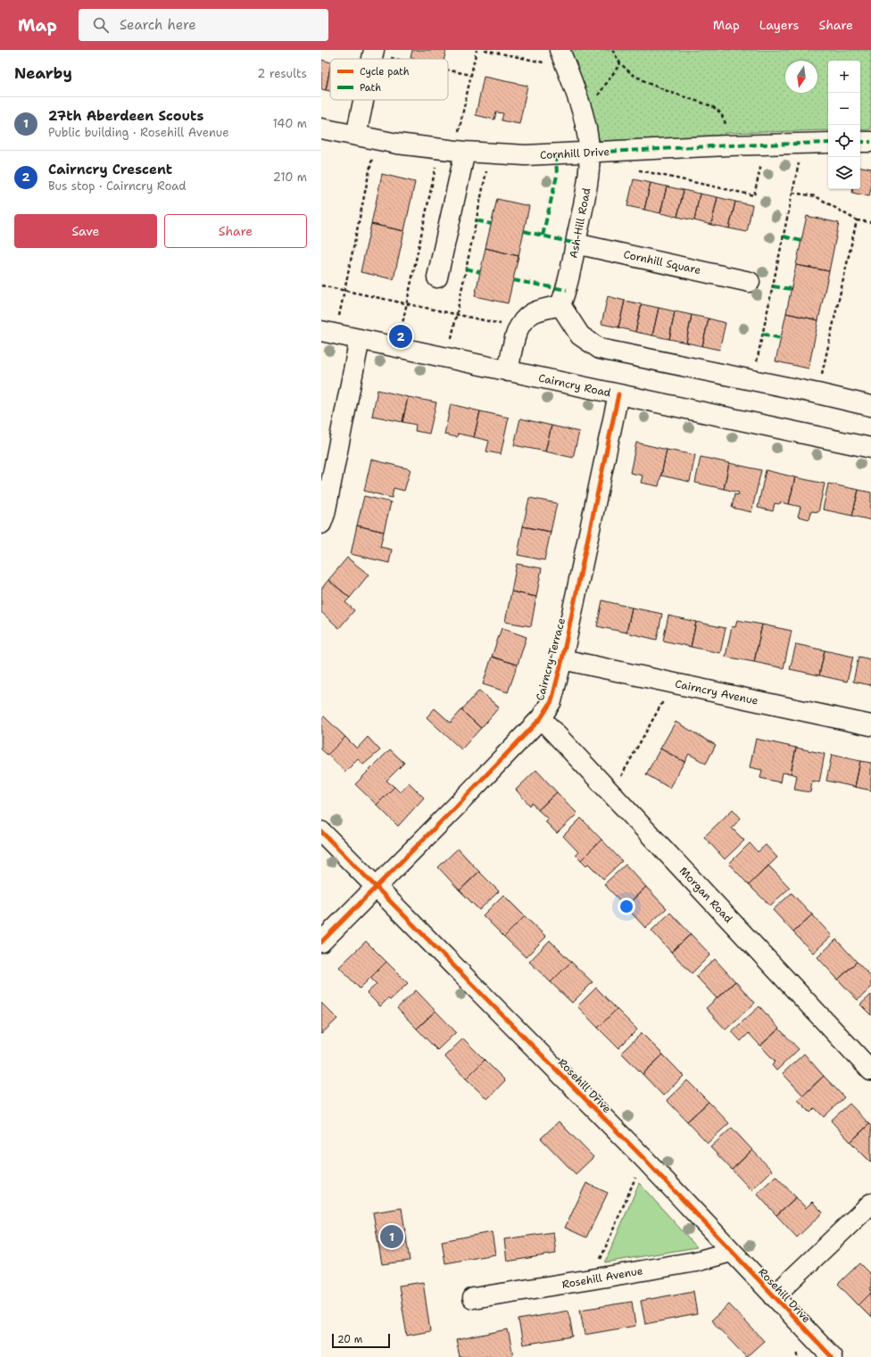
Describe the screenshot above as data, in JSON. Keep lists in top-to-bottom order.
{
  "streets": {
    "street": [
      "Cornhill Drive",
      "Ash-Hill Road",
      "Cornhill Square",
      "Cairncry Road",
      "Cairncry Terrace",
      "Cairncry Avenue",
      "Morgan Road",
      "Rosehill Drive",
      "Rosehill Avenue"
    ]
  },
  "crossings": [
    ["Cornhill Drive", "Ash-Hill Road"],
    ["Ash-Hill Road", "Cornhill Square"],
    ["Cairncry Road", "Cairncry Terrace"],
    ["Cairncry Terrace", "Cairncry Avenue"],
    ["Cairncry Terrace", "Morgan Road"],
    ["Cairncry Terrace", "Rosehill Drive"],
    ["Rosehill Drive", "Rosehill Avenue"]
  ],
  "legend": ["Cycle path", "Path"],
  "scale_bar": "20 m",
  "north": "bottom",
  "page": {
    "header": "Map",
    "search": "Search here",
    "nav": ["Map", "Layers", "Share"],
    "heading": ["Nearby", "2 results"],
    "map_buttons": ["+", "−"],
    "list": [
      {
        "mark": "1",
        "name": "27th Aberdeen Scouts",
        "note": "Public building · Rosehill Avenue",
        "value": "140 m"
      },
      {
        "mark": "2",
        "name": "Cairncry Crescent",
        "note": "Bus stop · Cairncry Road",
        "value": "210 m"
      }
    ],
    "buttons": ["Save", "Share"],
    "pins": ["2", "1"],
    "scale": "20 m"
  }
}
